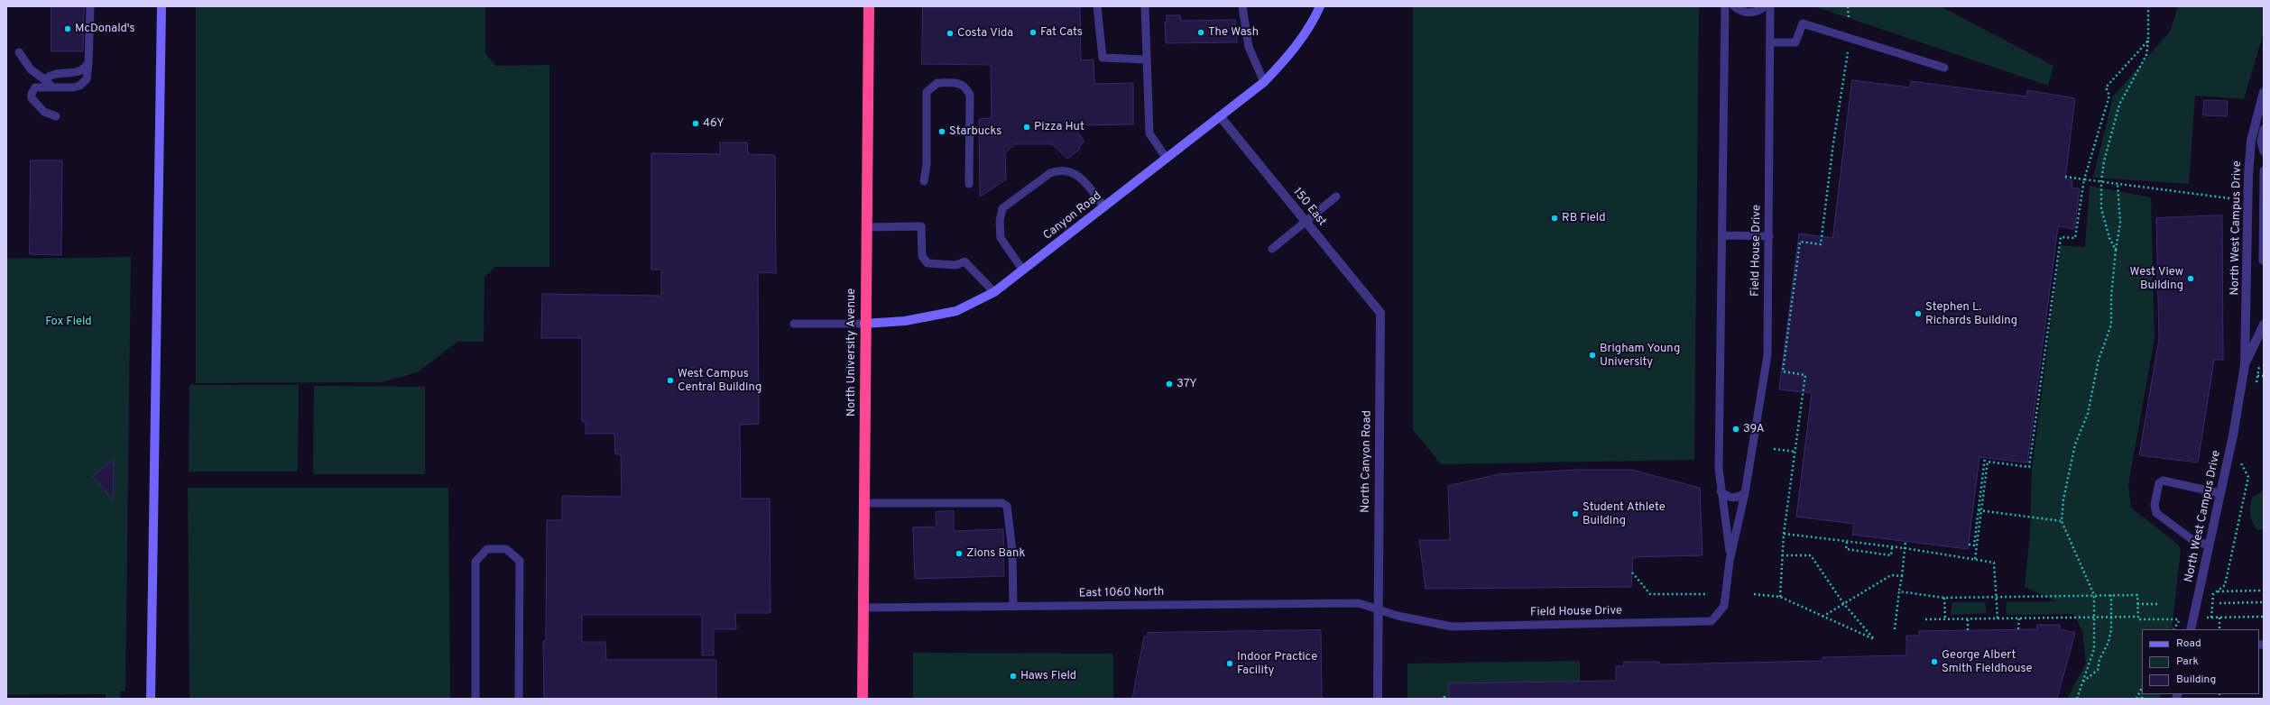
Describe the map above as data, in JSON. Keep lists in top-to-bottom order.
{
  "streets": {
    "highway": ["North University Avenue"],
    "main road": ["Canyon Road"],
    "street": ["150 East", "North West Campus Drive", "North Canyon Road"],
    "lane": ["Field House Drive", "East 1060 North"]
  },
  "crossings": [
    ["150 East", "Canyon Road"],
    ["150 East", "North Canyon Road"],
    ["Canyon Road", "North University Avenue"],
    ["Field House Drive", "North Canyon Road"],
    ["Field House Drive", "East 1060 North"],
    ["North University Avenue", "East 1060 North"],
    ["North Canyon Road", "East 1060 North"]
  ],
  "parks": ["Fox Field"],
  "places": [
    "McDonald's",
    "Fat Cats",
    "The Wash",
    "Costa Vida",
    "46Y",
    "Pizza Hut",
    "Starbucks",
    "RB Field",
    "West View Building",
    "Stephen L. Richards Building",
    "Brigham Young University",
    "West Campus Central Building",
    "37Y",
    "39A",
    "Student Athlete Building",
    "Zions Bank",
    "George Albert Smith Fieldhouse",
    "Indoor Practice Facility",
    "Haws Field"
  ],
  "legend": ["Road", "Park", "Building"]
}
